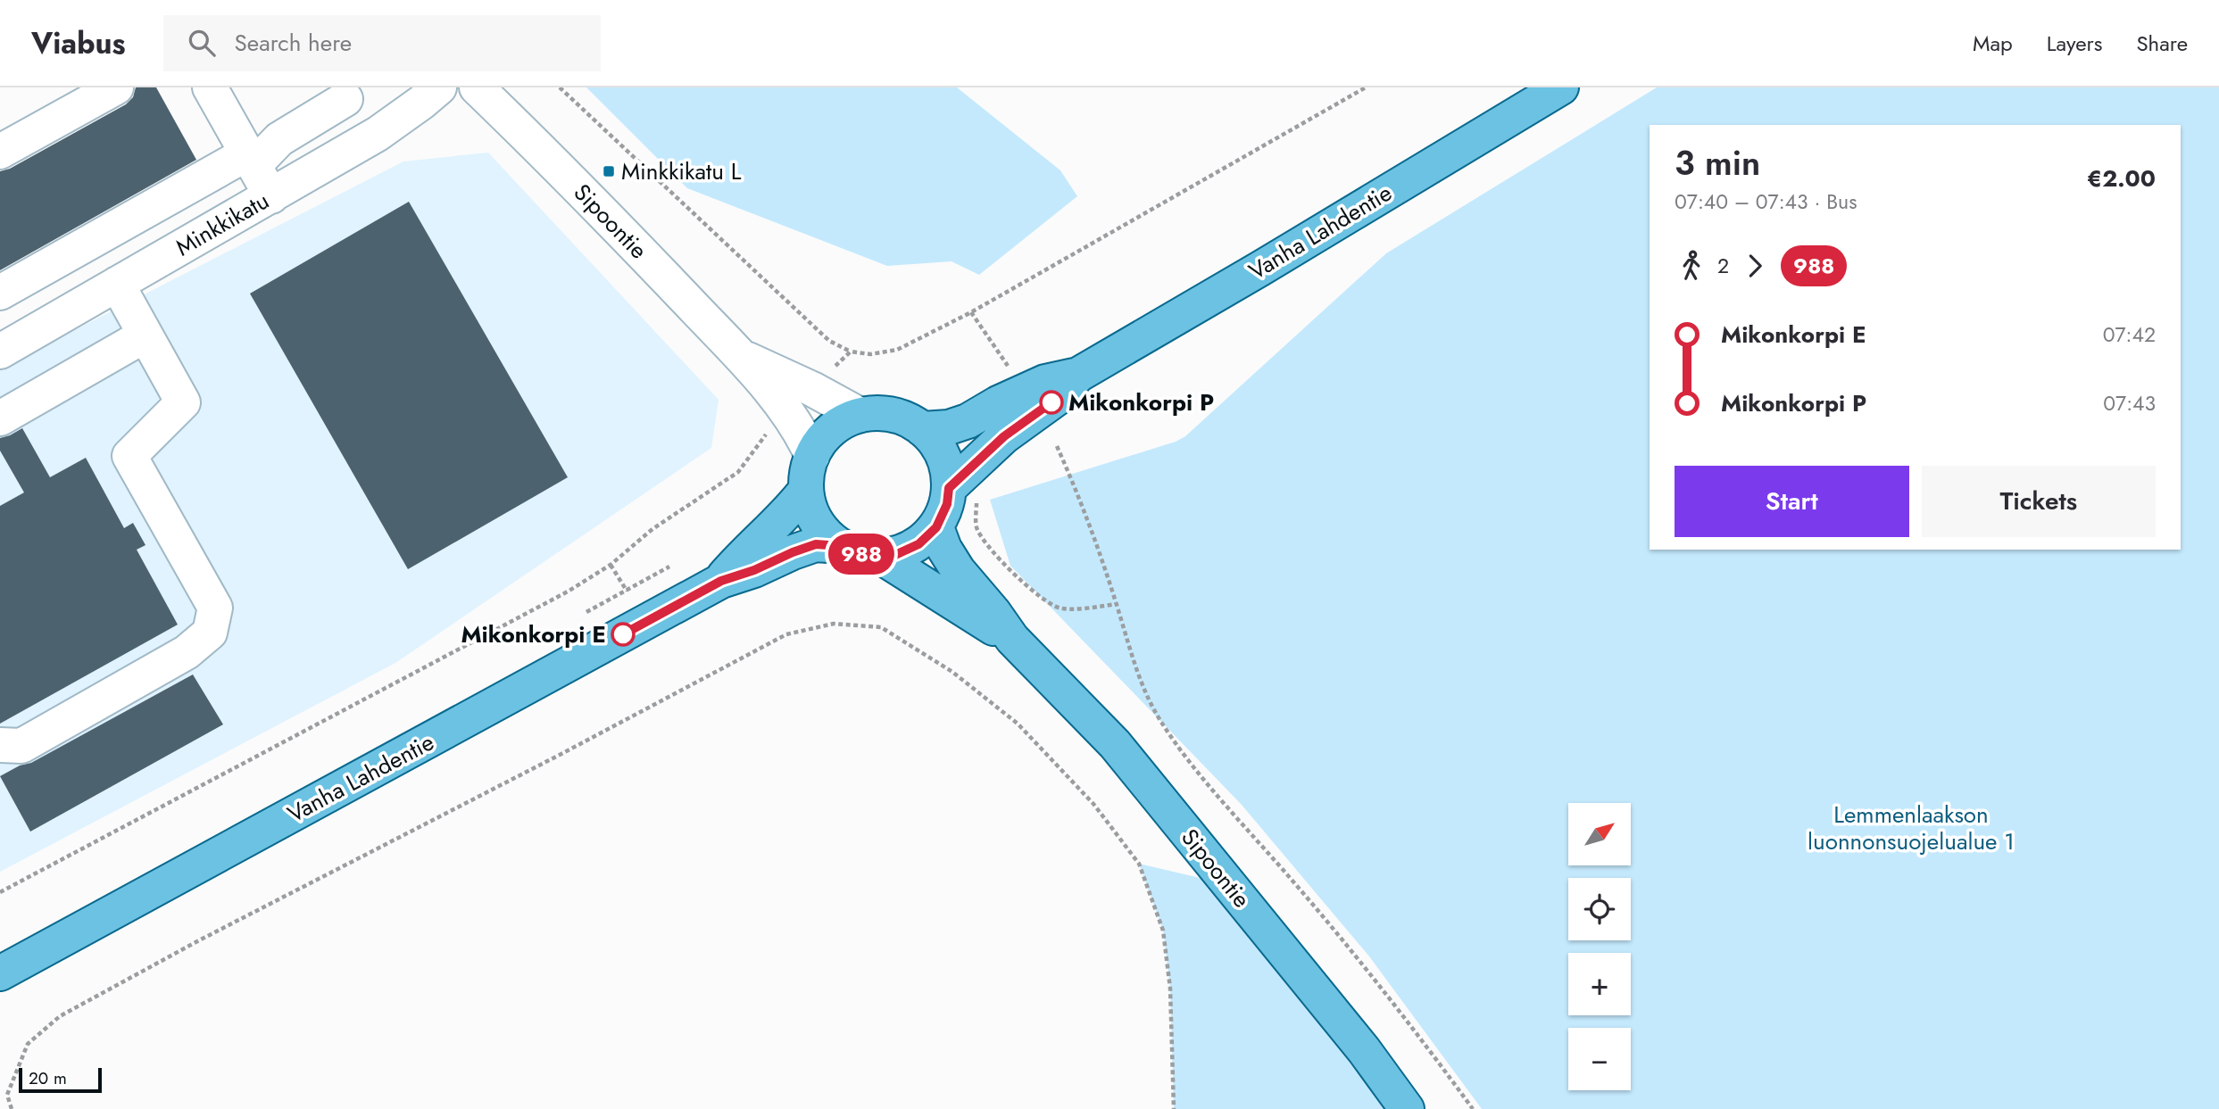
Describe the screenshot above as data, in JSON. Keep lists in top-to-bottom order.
{
  "streets": {
    "main road": ["Sipoontie", "Vanha Lahdentie"],
    "street": ["Minkkikatu"]
  },
  "crossings": [
    ["Sipoontie", "Vanha Lahdentie"]
  ],
  "parks": ["Lemmenlaakson luonnonsuojelualue 1"],
  "places": {
    "transit": ["Minkkikatu L"],
    "other": ["Mikonkorpi P", "Mikonkorpi E"]
  },
  "lines": ["bus line 988"],
  "scale_bar": "20 m",
  "north": "top right",
  "page": {
    "header": "Viabus",
    "search": "Search here",
    "nav": ["Map", "Layers", "Share"],
    "on_map": "988",
    "heading": ["3 min", "07:40 – 07:43 · Bus", "€2.00"],
    "legs": ["2", "988"],
    "list": [
      {
        "name": "Mikonkorpi E",
        "value": "07:42"
      },
      {
        "name": "Mikonkorpi P",
        "value": "07:43"
      }
    ],
    "buttons": ["Start", "Tickets"],
    "map_buttons": ["+", "−"],
    "scale": "20 m"
  }
}
